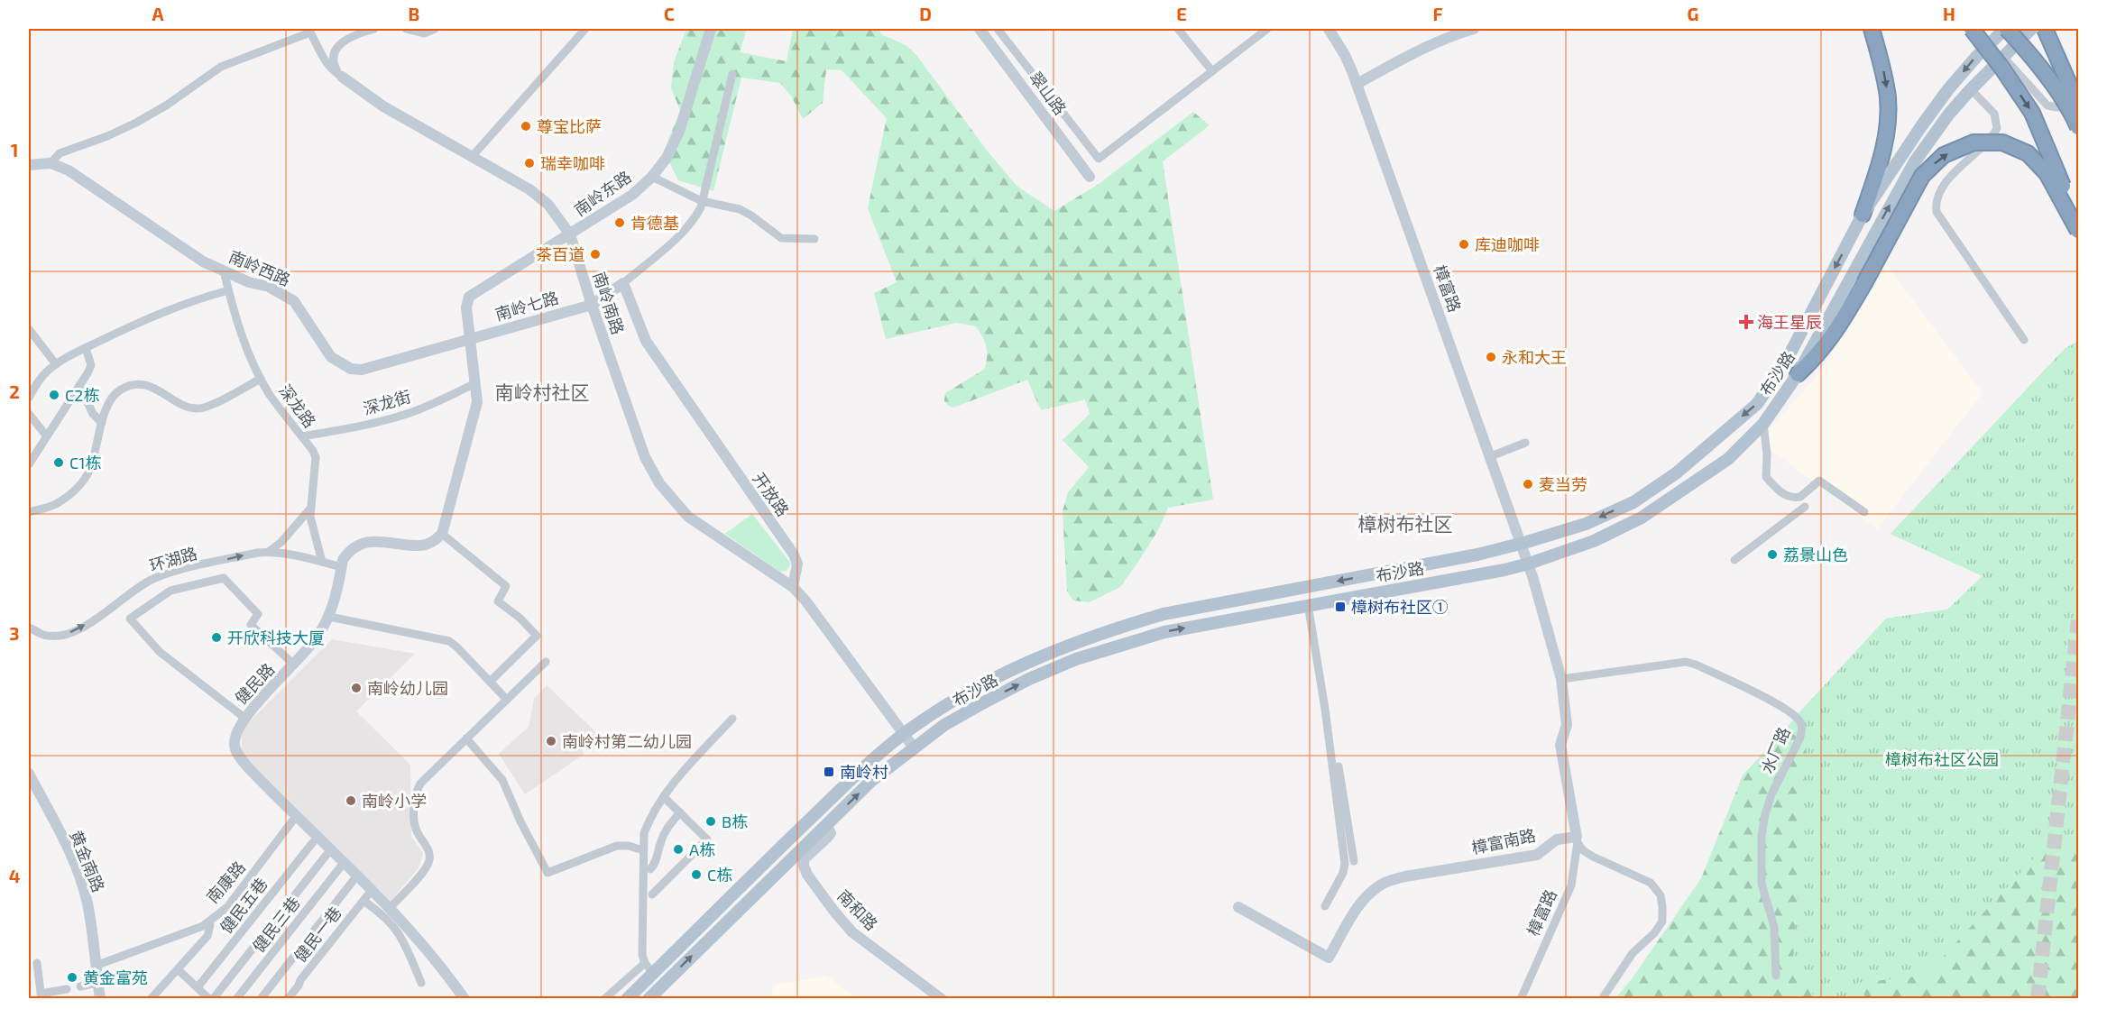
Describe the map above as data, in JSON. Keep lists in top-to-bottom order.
{
  "streets": {
    "main road": ["布沙路"],
    "street": [
      "翠山路",
      "南岭东路",
      "南岭西路",
      "樟富路",
      "南岭南路",
      "南岭七路",
      "深龙街",
      "深龙路",
      "开放路",
      "环湖路",
      "健民路",
      "水厂路",
      "樟富南路",
      "黄金南路",
      "南康路",
      "健民五巷",
      "南和路",
      "健民三巷",
      "健民一巷"
    ]
  },
  "crossings": [
    ["南岭东路", "南岭西路"],
    ["南岭东路", "南岭南路"],
    ["南岭东路", "南岭七路"],
    ["南岭西路", "南岭七路"],
    ["南岭西路", "深龙路"],
    ["樟富路", "布沙路"],
    ["樟富路", "樟富南路"],
    ["南岭南路", "南岭七路"],
    ["南岭南路", "开放路"],
    ["布沙路", "南和路"],
    ["深龙街", "深龙路"],
    ["深龙路", "环湖路"],
    ["环湖路", "健民路"],
    ["健民路", "南康路"],
    ["健民路", "健民一巷"],
    ["黄金南路", "南康路"]
  ],
  "one_way": ["环湖路"],
  "districts": ["南岭村社区", "樟树布社区"],
  "parks": ["樟树布社区公园"],
  "places": {
    "other": [
      "尊宝比萨",
      "瑞幸咖啡",
      "肯德基",
      "库迪咖啡",
      "茶百道",
      "永和大王",
      "C2栋",
      "C1栋",
      "麦当劳",
      "荔景山色",
      "开欣科技大厦",
      "南岭幼儿园",
      "南岭村第二幼儿园",
      "南岭小学",
      "B栋",
      "A栋",
      "C栋",
      "黄金富苑"
    ],
    "health": ["海王星辰"],
    "transit": ["樟树布社区①", "南岭村"]
  },
  "grid": {
    "columns": [
      "A",
      "B",
      "C",
      "D",
      "E",
      "F",
      "G",
      "H"
    ],
    "rows": [
      "1",
      "2",
      "3",
      "4"
    ]
  }
}
